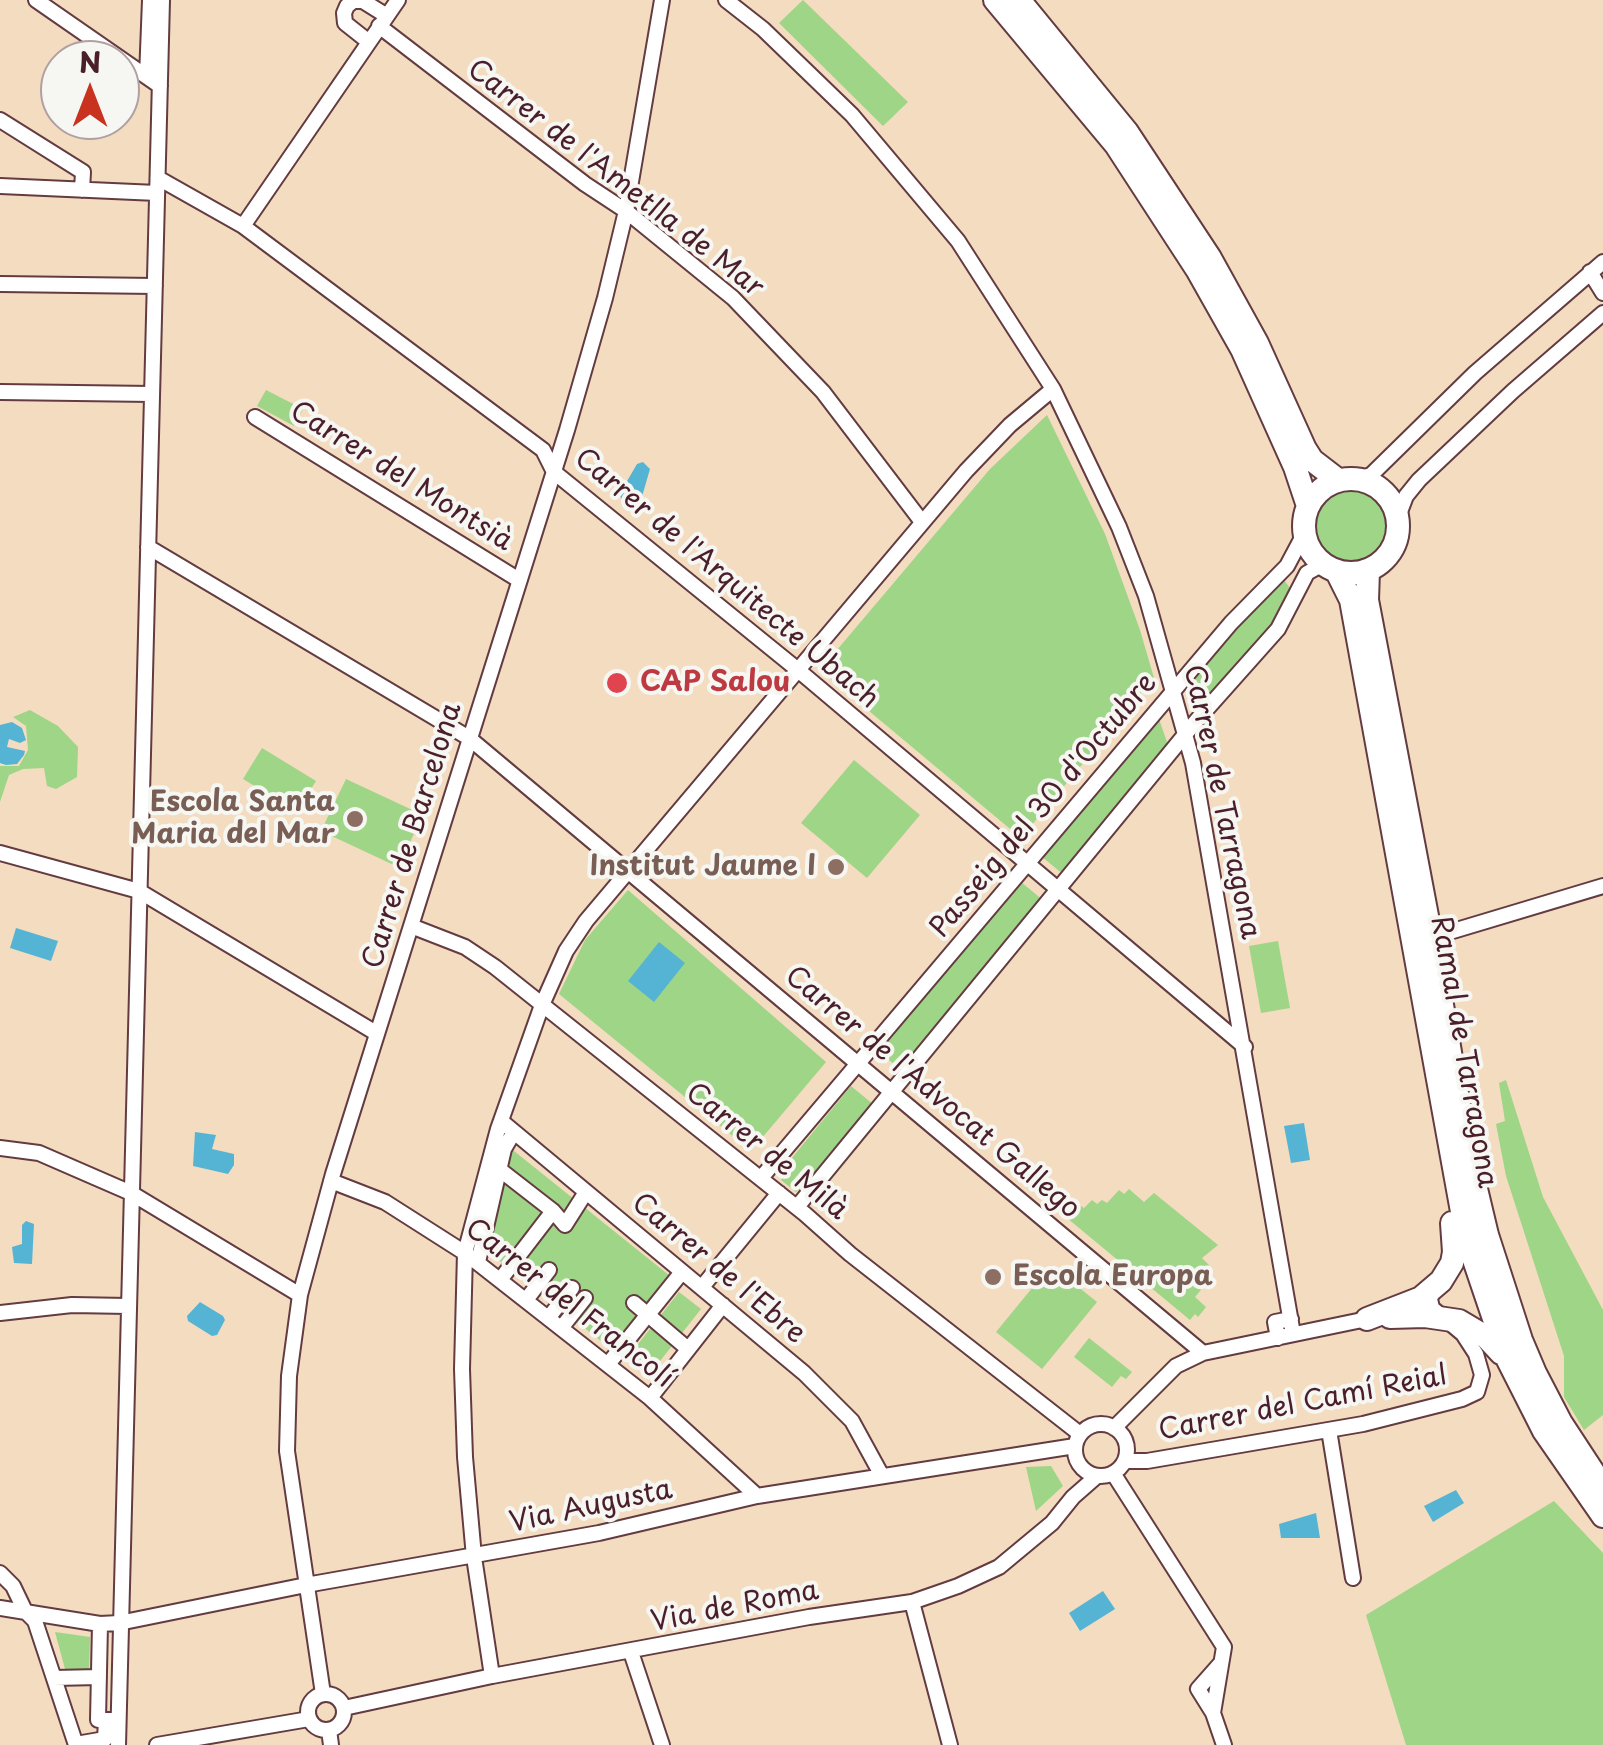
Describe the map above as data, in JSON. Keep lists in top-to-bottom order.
{
  "streets": {
    "main road": ["Ramal de Tarragona"],
    "street": [
      "Carrer de l'Ametlla de Mar",
      "Carrer del Montsià",
      "Carrer de l'Arquitecte Ubach",
      "Carrer de Tarragona",
      "Passeig del 30 d'Octubre",
      "Carrer de Barcelona",
      "Carrer de l'Advocat Gallego",
      "Carrer de Milà",
      "Carrer de l'Ebre",
      "Carrer del Francolí",
      "Carrer del Camí Reial",
      "Via Augusta",
      "Via de Roma"
    ]
  },
  "crossings": [
    ["Carrer de l'Ametlla de Mar", "Carrer de Barcelona"],
    ["Carrer del Montsià", "Carrer de Barcelona"],
    ["Carrer de l'Arquitecte Ubach", "Carrer de Tarragona"],
    ["Carrer de l'Arquitecte Ubach", "Passeig del 30 d'Octubre"],
    ["Carrer de l'Arquitecte Ubach", "Carrer de Barcelona"],
    ["Carrer de Tarragona", "Passeig del 30 d'Octubre"],
    ["Passeig del 30 d'Octubre", "Ramal de Tarragona"],
    ["Passeig del 30 d'Octubre", "Carrer de l'Advocat Gallego"],
    ["Passeig del 30 d'Octubre", "Carrer de Milà"],
    ["Carrer de Barcelona", "Carrer de l'Advocat Gallego"],
    ["Carrer de Barcelona", "Carrer de Milà"],
    ["Carrer de Barcelona", "Carrer del Francolí"],
    ["Carrer de Barcelona", "Via Augusta"],
    ["Carrer de Barcelona", "Via de Roma"],
    ["Carrer de Milà", "Carrer del Camí Reial"],
    ["Carrer de Milà", "Via Augusta"],
    ["Carrer de Milà", "Via de Roma"],
    ["Carrer de l'Ebre", "Via Augusta"],
    ["Carrer del Francolí", "Via Augusta"],
    ["Carrer del Camí Reial", "Via Augusta"],
    ["Carrer del Camí Reial", "Via de Roma"],
    ["Via Augusta", "Via de Roma"]
  ],
  "places": [
    "CAP Salou",
    "Escola Santa Maria del Mar",
    "Institut Jaume I",
    "Escola Europa"
  ],
  "north": "top"
}
